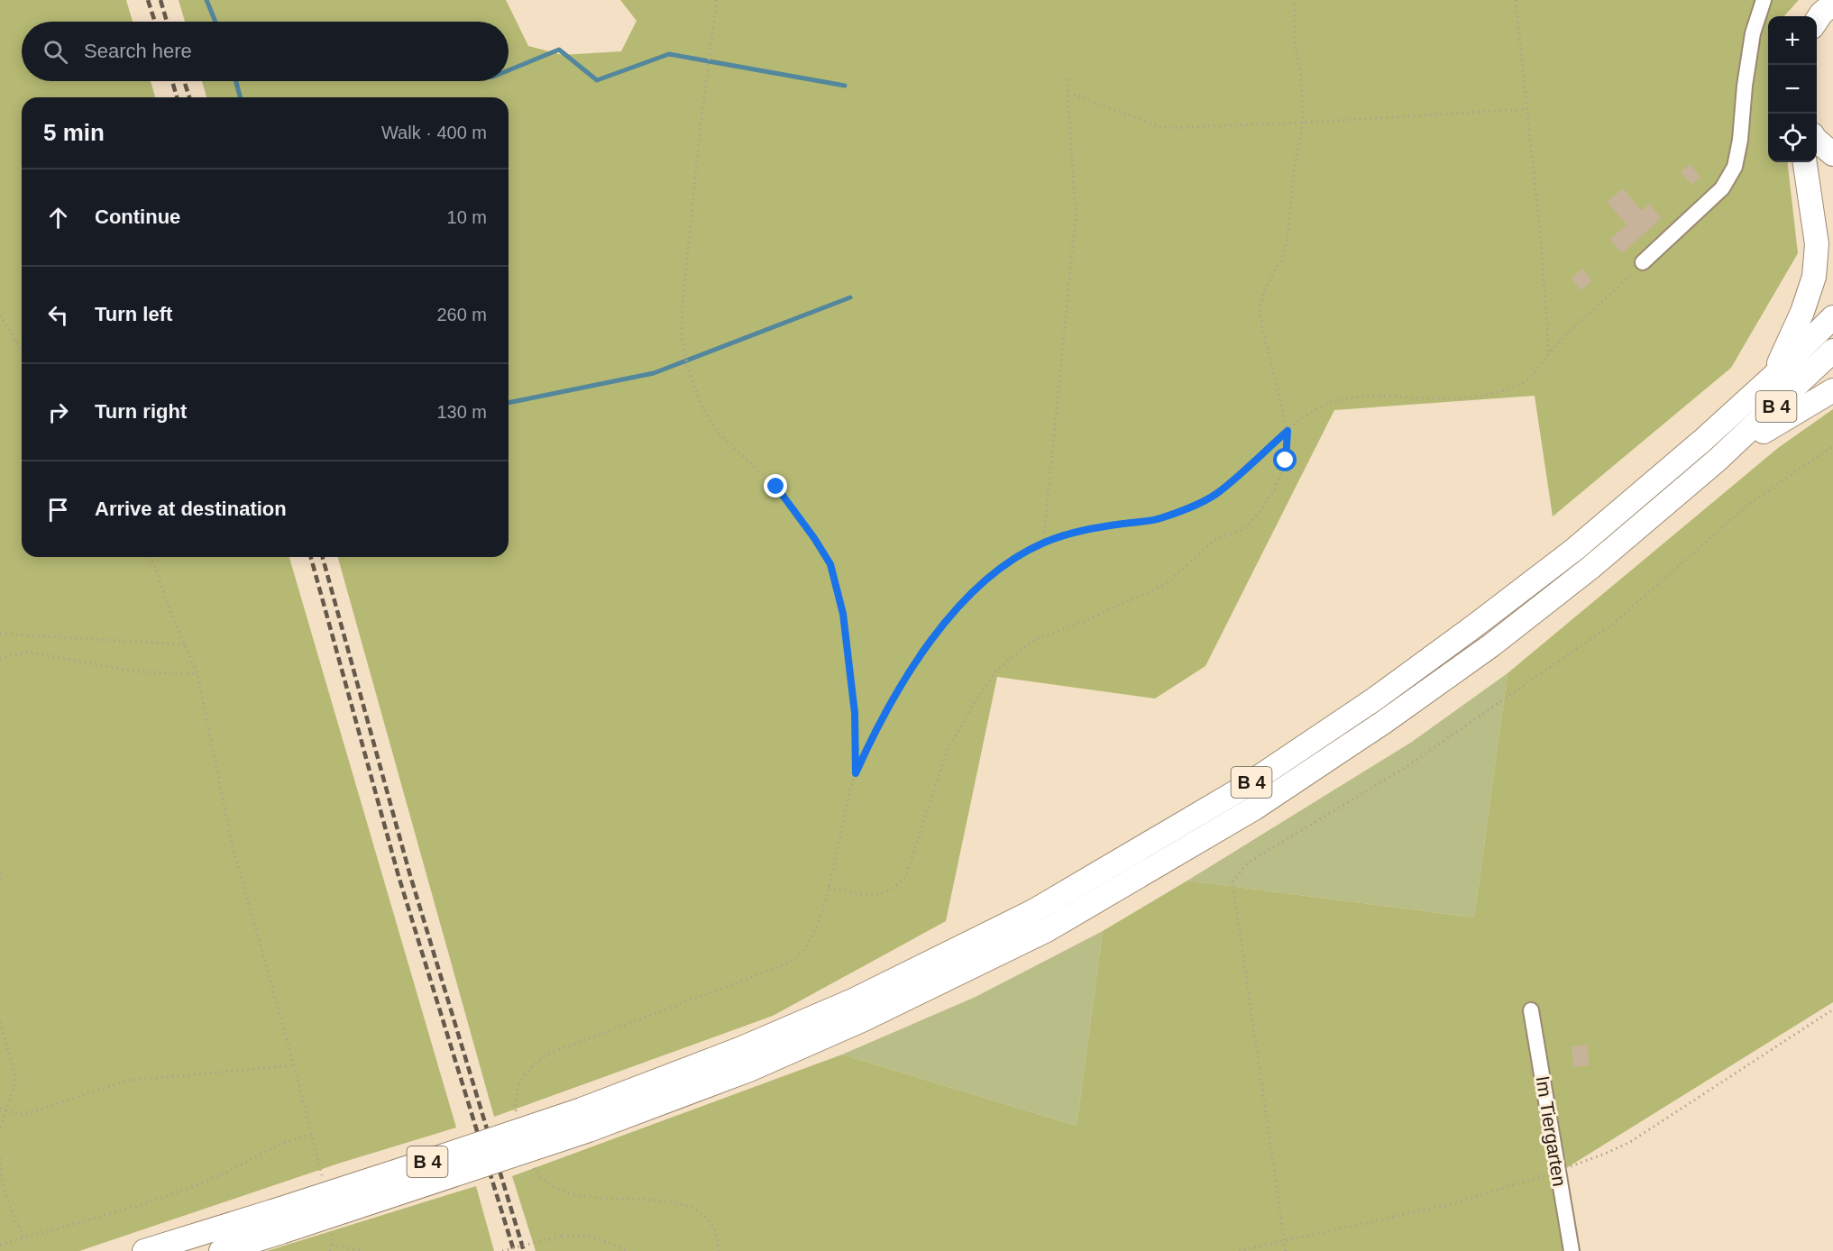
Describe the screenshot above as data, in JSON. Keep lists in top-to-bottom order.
{
  "streets": {
    "highway": ["B 4"],
    "street": ["Im Tiergarten"]
  },
  "page": {
    "map_buttons": ["+", "−"],
    "search": "Search here",
    "heading": ["5 min", "Walk · 400 m"],
    "list": [
      ["Continue", "10 m"],
      ["Turn left", "260 m"],
      ["Turn right", "130 m"],
      "Arrive at destination"
    ]
  }
}
